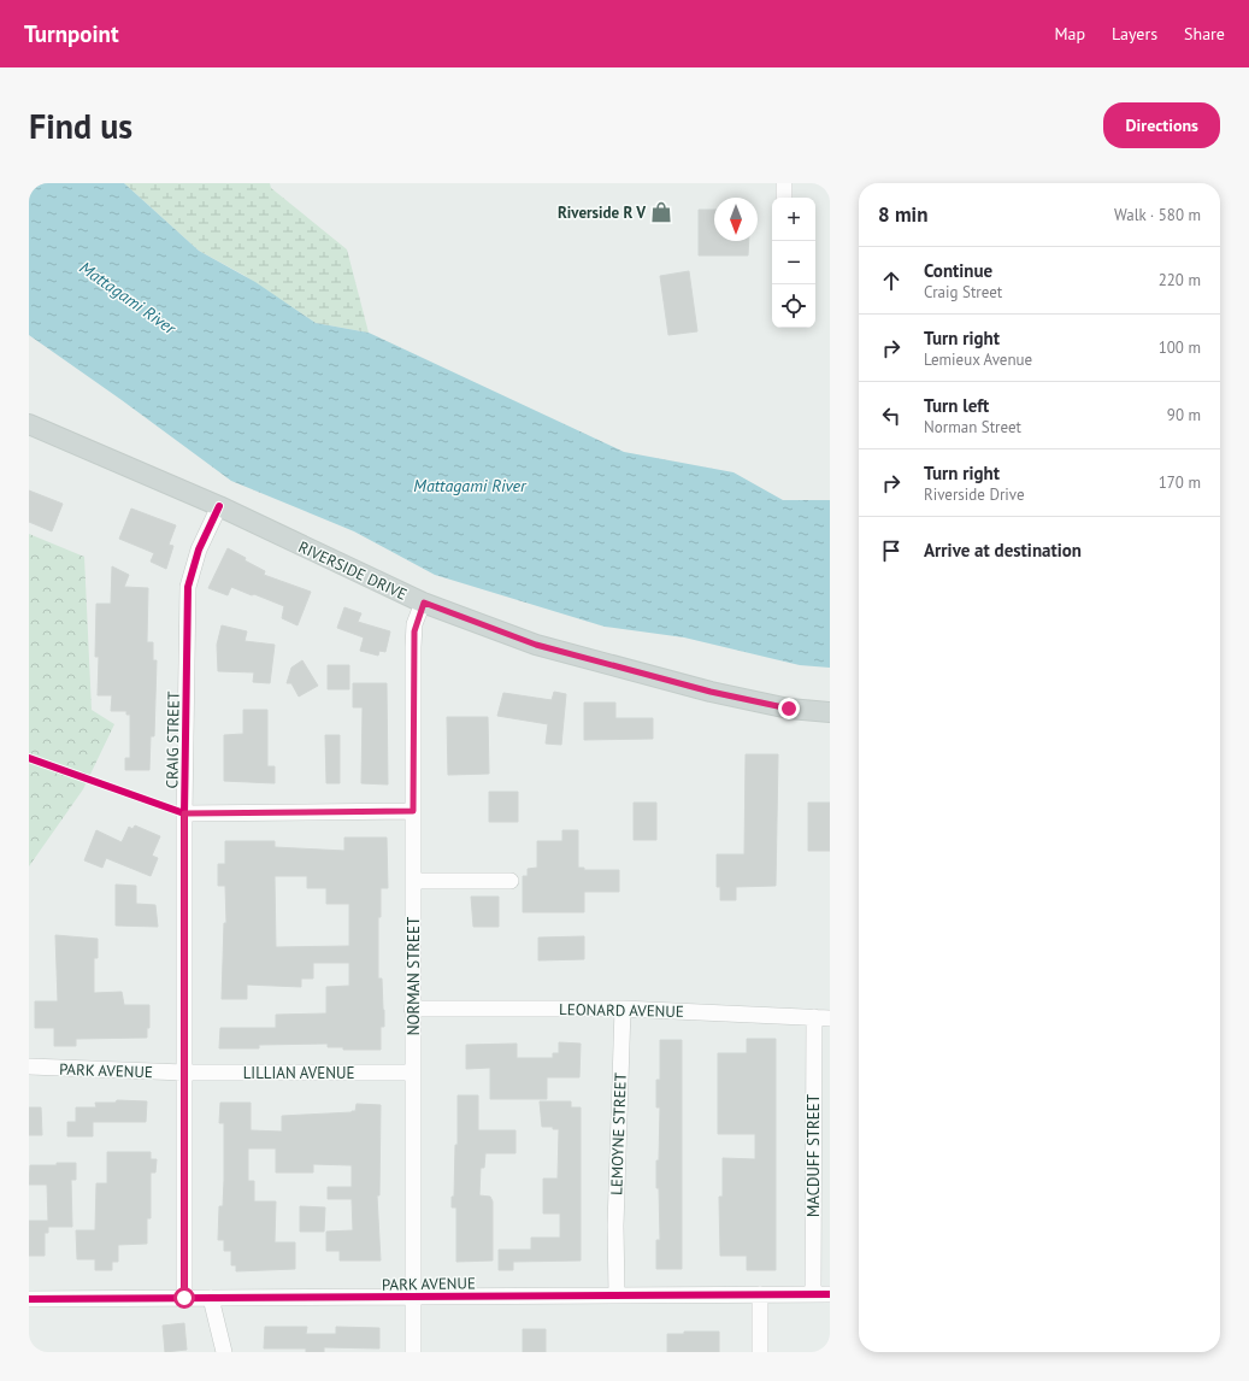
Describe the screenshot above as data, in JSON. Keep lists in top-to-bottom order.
{
  "streets": {
    "main road": ["RIVERSIDE DRIVE"],
    "street": [
      "CRAIG STREET",
      "NORMAN STREET",
      "LEONARD AVENUE",
      "PARK AVENUE",
      "LILLIAN AVENUE",
      "LEMOYNE STREET",
      "MACDUFF STREET"
    ]
  },
  "crossings": [
    ["RIVERSIDE DRIVE", "CRAIG STREET"],
    ["RIVERSIDE DRIVE", "NORMAN STREET"],
    ["CRAIG STREET", "PARK AVENUE"],
    ["CRAIG STREET", "LILLIAN AVENUE"],
    ["NORMAN STREET", "LEONARD AVENUE"],
    ["NORMAN STREET", "PARK AVENUE"],
    ["NORMAN STREET", "LILLIAN AVENUE"],
    ["LEONARD AVENUE", "LEMOYNE STREET"],
    ["LEONARD AVENUE", "MACDUFF STREET"],
    ["PARK AVENUE", "LILLIAN AVENUE"],
    ["PARK AVENUE", "LEMOYNE STREET"],
    ["PARK AVENUE", "MACDUFF STREET"]
  ],
  "water": ["Mattagami River"],
  "places": {
    "shop": ["Riverside R V"]
  },
  "north": "bottom",
  "page": {
    "header": "Turnpoint",
    "nav": ["Map", "Layers", "Share"],
    "buttons": "Directions",
    "title": "Find us",
    "heading": ["8 min", "Walk · 580 m"],
    "map_buttons": ["+", "−"],
    "list": [
      ["Continue", "Craig Street", "220 m"],
      ["Turn right", "Lemieux Avenue", "100 m"],
      ["Turn left", "Norman Street", "90 m"],
      ["Turn right", "Riverside Drive", "170 m"],
      "Arrive at destination"
    ]
  }
}
